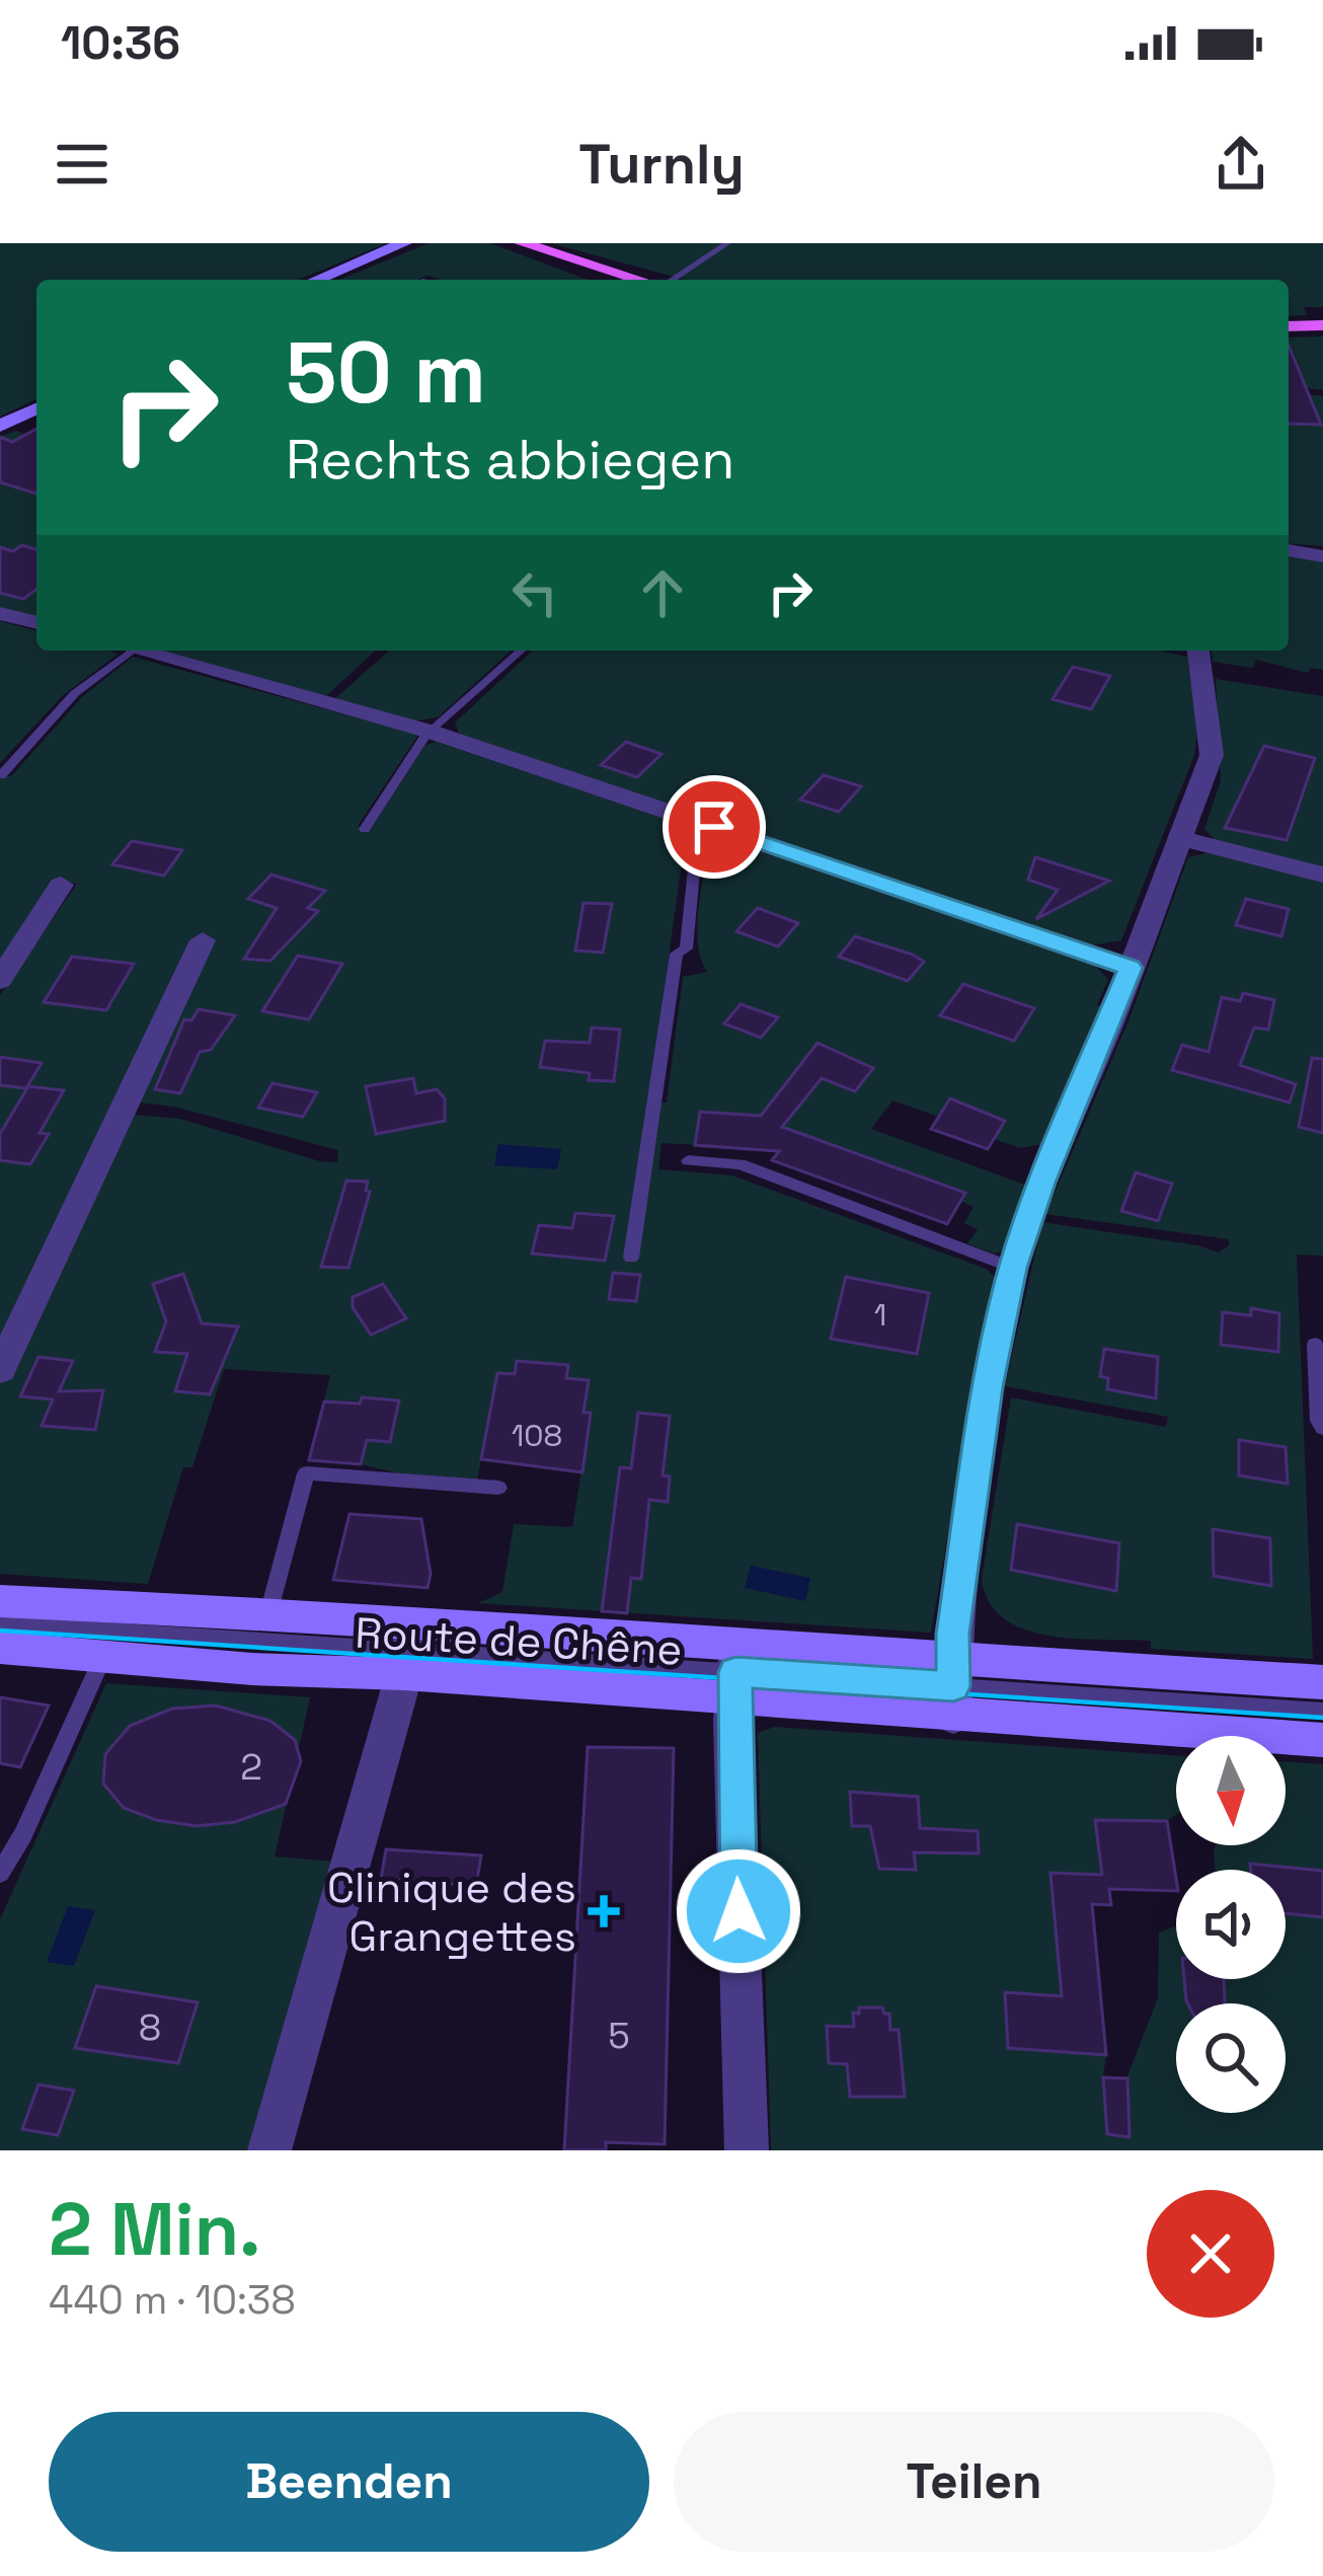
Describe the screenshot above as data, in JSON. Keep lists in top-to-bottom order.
{
  "streets": {
    "main road": ["Route de Chêne"]
  },
  "places": {
    "health": ["Clinique des Grangettes"]
  },
  "house_numbers": [
    "1",
    "108",
    "2",
    "8",
    "5"
  ],
  "north": "bottom",
  "page": {
    "status": "10:36",
    "header": "Turnly",
    "turn": ["50 m", "Rechts abbiegen"],
    "heading": ["2 Min.", "440 m · 10:38"],
    "buttons": ["Beenden", "Teilen"]
  }
}
